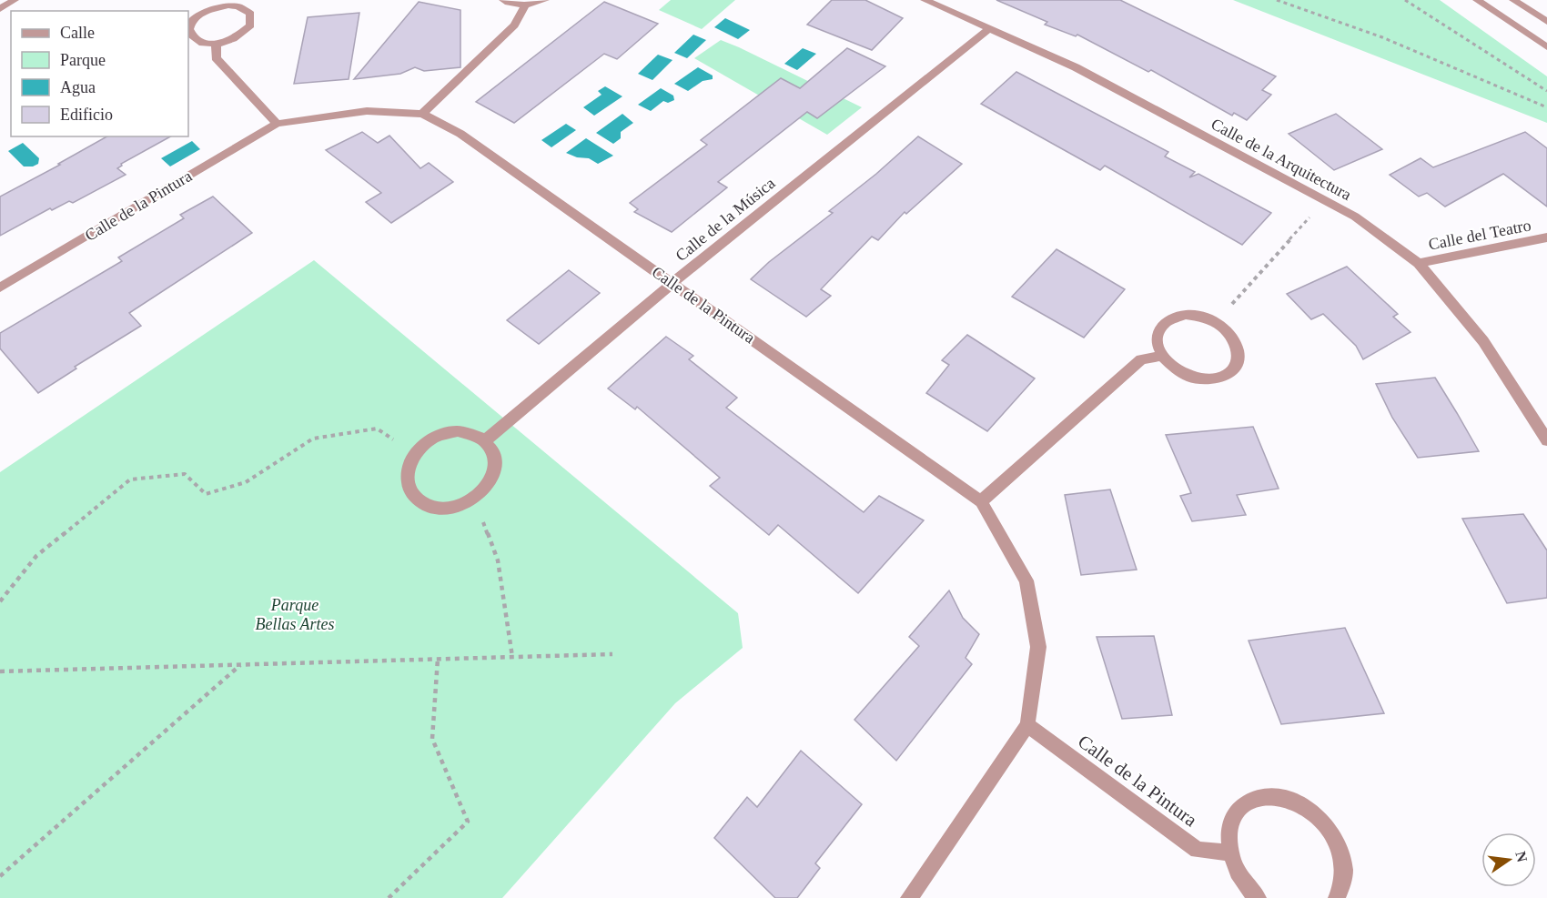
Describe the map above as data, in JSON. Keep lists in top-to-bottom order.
{
  "streets": {
    "street": [
      "Calle de la Arquitectura",
      "Calle de la Pintura",
      "Calle de la Música",
      "Calle del Teatro"
    ]
  },
  "crossings": [
    ["Calle de la Arquitectura", "Calle de la Música"],
    ["Calle de la Arquitectura", "Calle del Teatro"],
    ["Calle de la Pintura", "Calle de la Música"]
  ],
  "parks": ["Parque Bellas Artes"],
  "legend": [
    "Calle",
    "Parque",
    "Agua",
    "Edificio"
  ],
  "north": "right"
}
